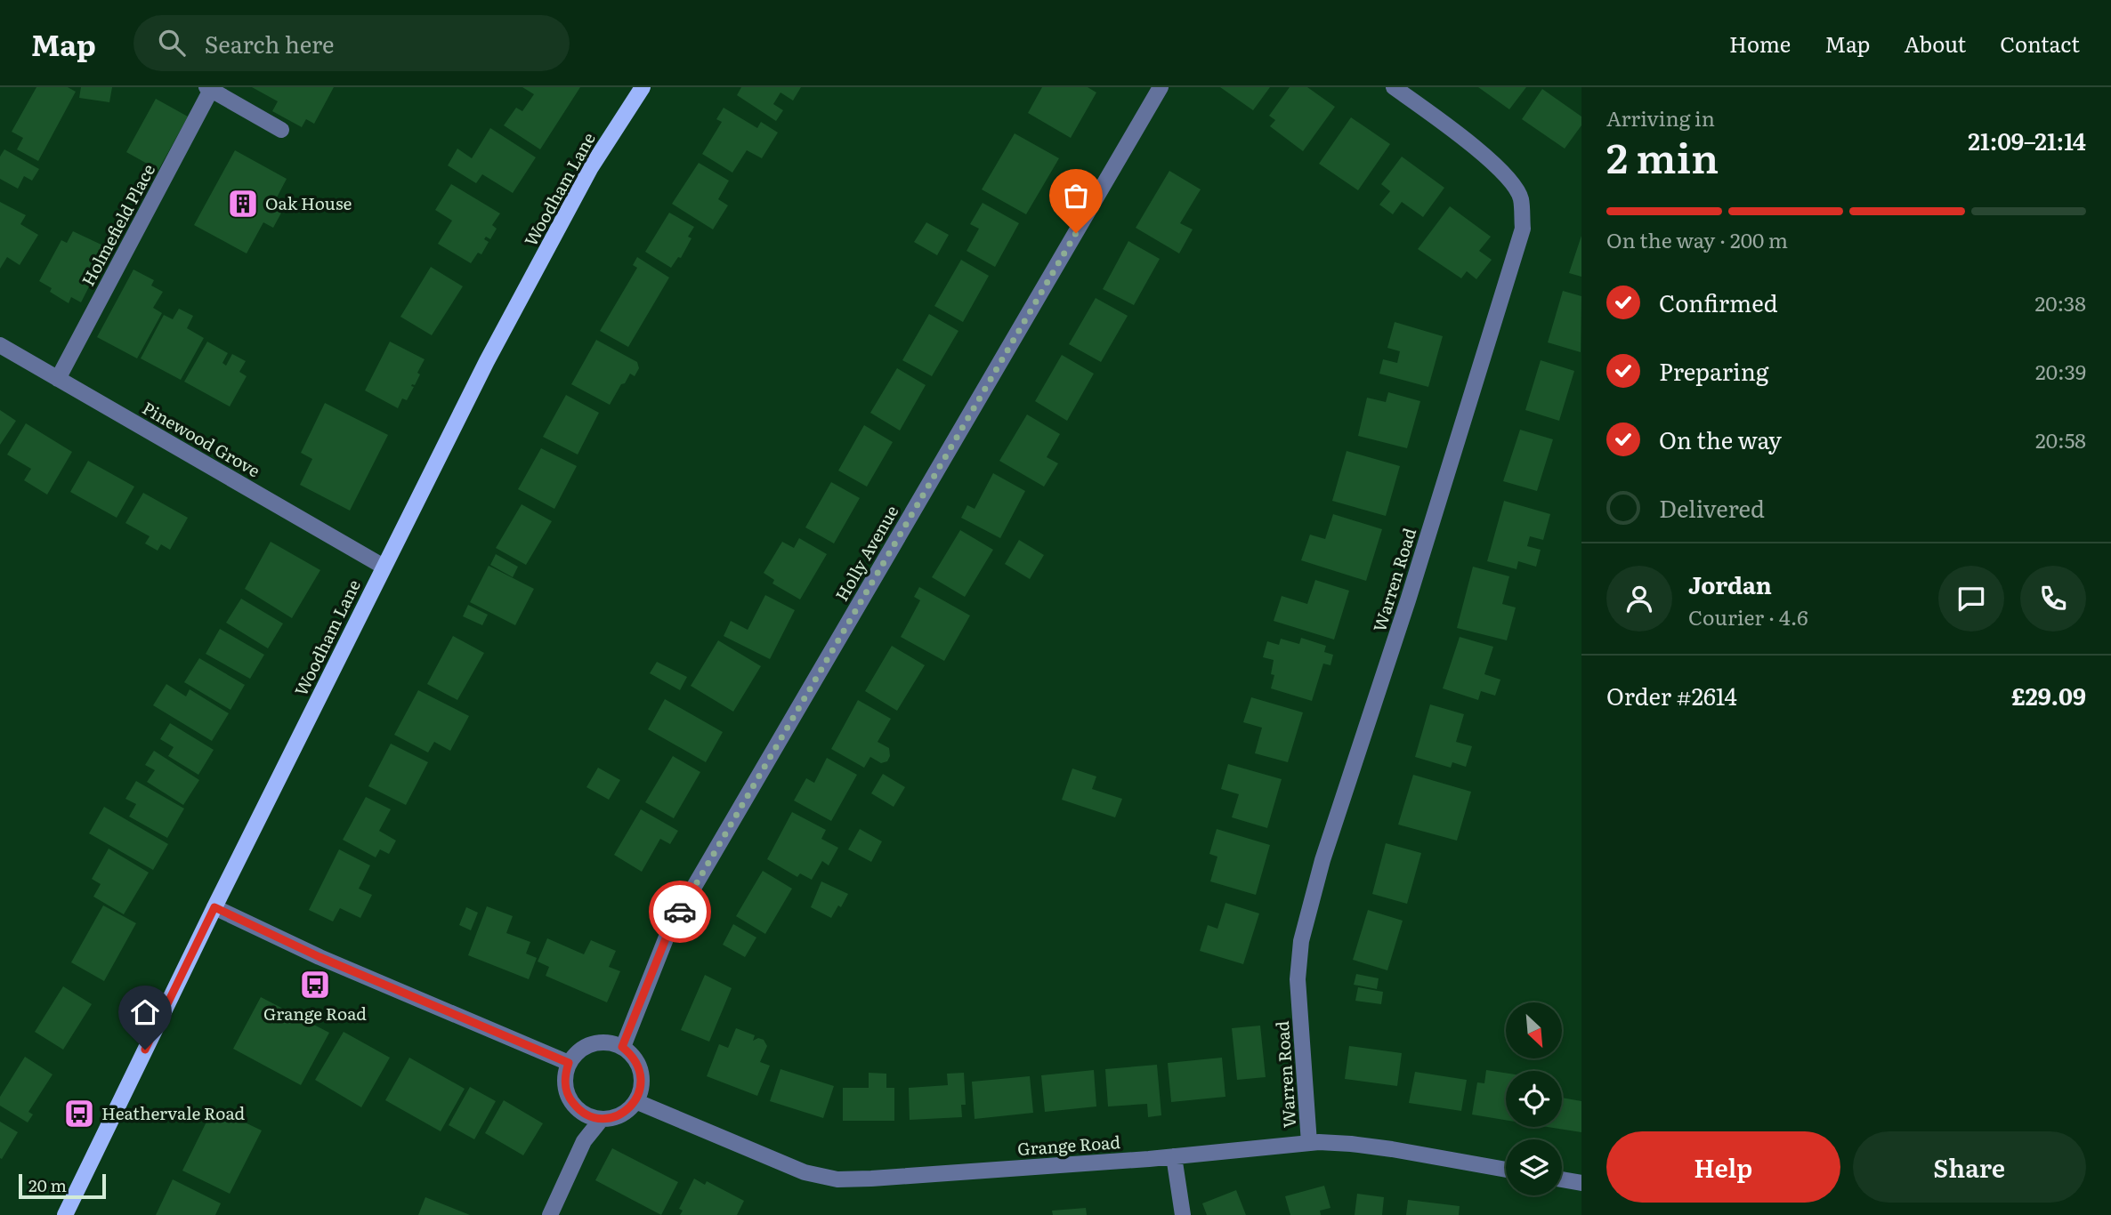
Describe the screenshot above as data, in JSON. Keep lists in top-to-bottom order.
{
  "streets": {
    "main road": ["Woodham Lane"],
    "street": [
      "Holmefield Place",
      "Pinewood Grove",
      "Holly Avenue",
      "Warren Road",
      "Grange Road"
    ]
  },
  "crossings": [
    ["Woodham Lane", "Pinewood Grove"],
    ["Holmefield Place", "Pinewood Grove"],
    ["Holly Avenue", "Grange Road"],
    ["Warren Road", "Grange Road"]
  ],
  "places": {
    "building": ["Oak House"],
    "bus stop": ["Grange Road", "Heathervale Road"]
  },
  "scale_bar": "20 m",
  "north": "bottom right",
  "page": {
    "header": "Map",
    "search": "Search here",
    "nav": [
      "Home",
      "Map",
      "About",
      "Contact"
    ],
    "heading": ["2 min", "Arriving in", "21:09–21:14"],
    "panel": [
      "Jordan",
      "Courier · 4.6",
      "Order #2614",
      "£29.09"
    ],
    "bar": "On the way · 200 m",
    "list": [
      ["Confirmed", "20:38"],
      ["Preparing", "20:39"],
      ["On the way", "20:58"],
      "Delivered"
    ],
    "buttons": ["Help", "Share"],
    "scale": "20 m"
  }
}
